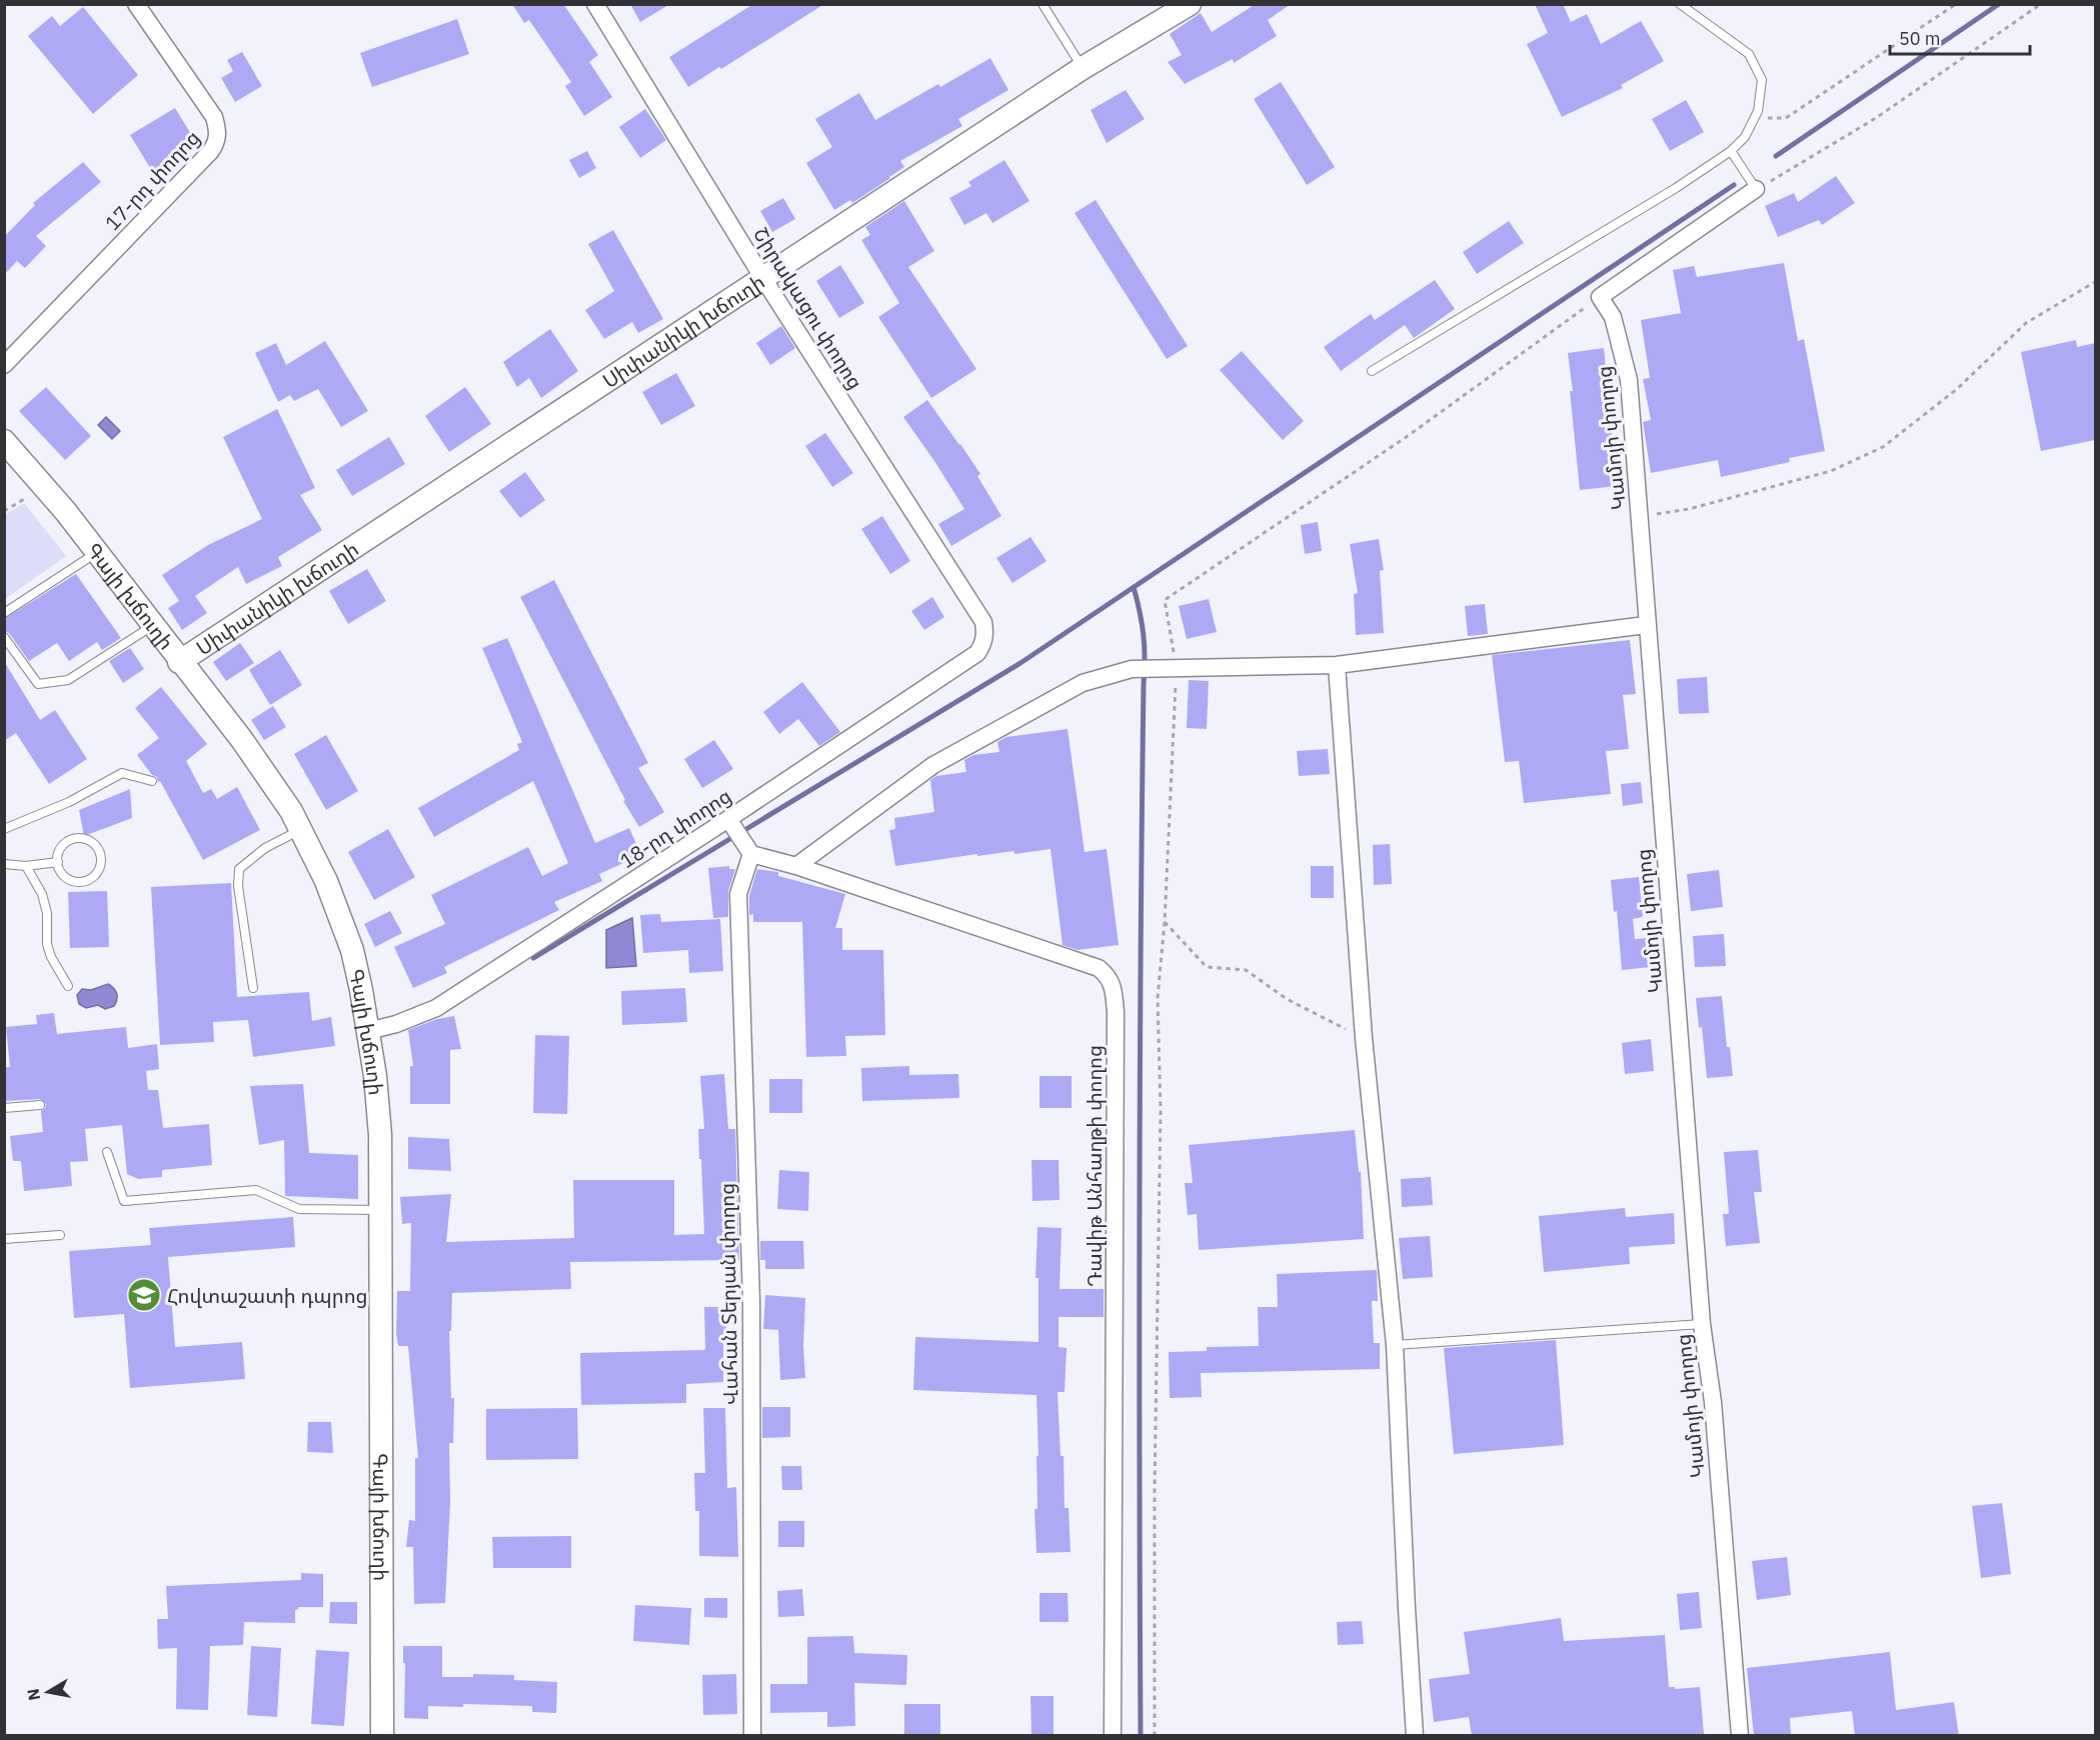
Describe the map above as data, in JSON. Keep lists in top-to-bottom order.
{
  "streets": {
    "main road": ["Սիփանիկի խճուղի", "Գայի խճուղի"],
    "street": [
      "17-րդ փողոց",
      "Շիրակացու փողոց",
      "Կամոյի փողոց",
      "18-րդ փողոց",
      "Դավիթ Անհաղթի փողոց",
      "Վահան Տերյան փողոց"
    ]
  },
  "crossings": [
    ["Շիրակացու փողոց", "Սիփանիկի խճուղի"],
    ["Շիրակացու փողոց", "18-րդ փողոց"],
    ["Սիփանիկի խճուղի", "Գայի խճուղի"],
    ["Գայի խճուղի", "18-րդ փողոց"],
    ["Դավիթ Անհաղթի փողոց", "Վահան Տերյան փողոց"]
  ],
  "places": {
    "school or university": ["Հովտաշատի դպրոց"]
  },
  "scale_bar": "50 m",
  "north": "left"
}
